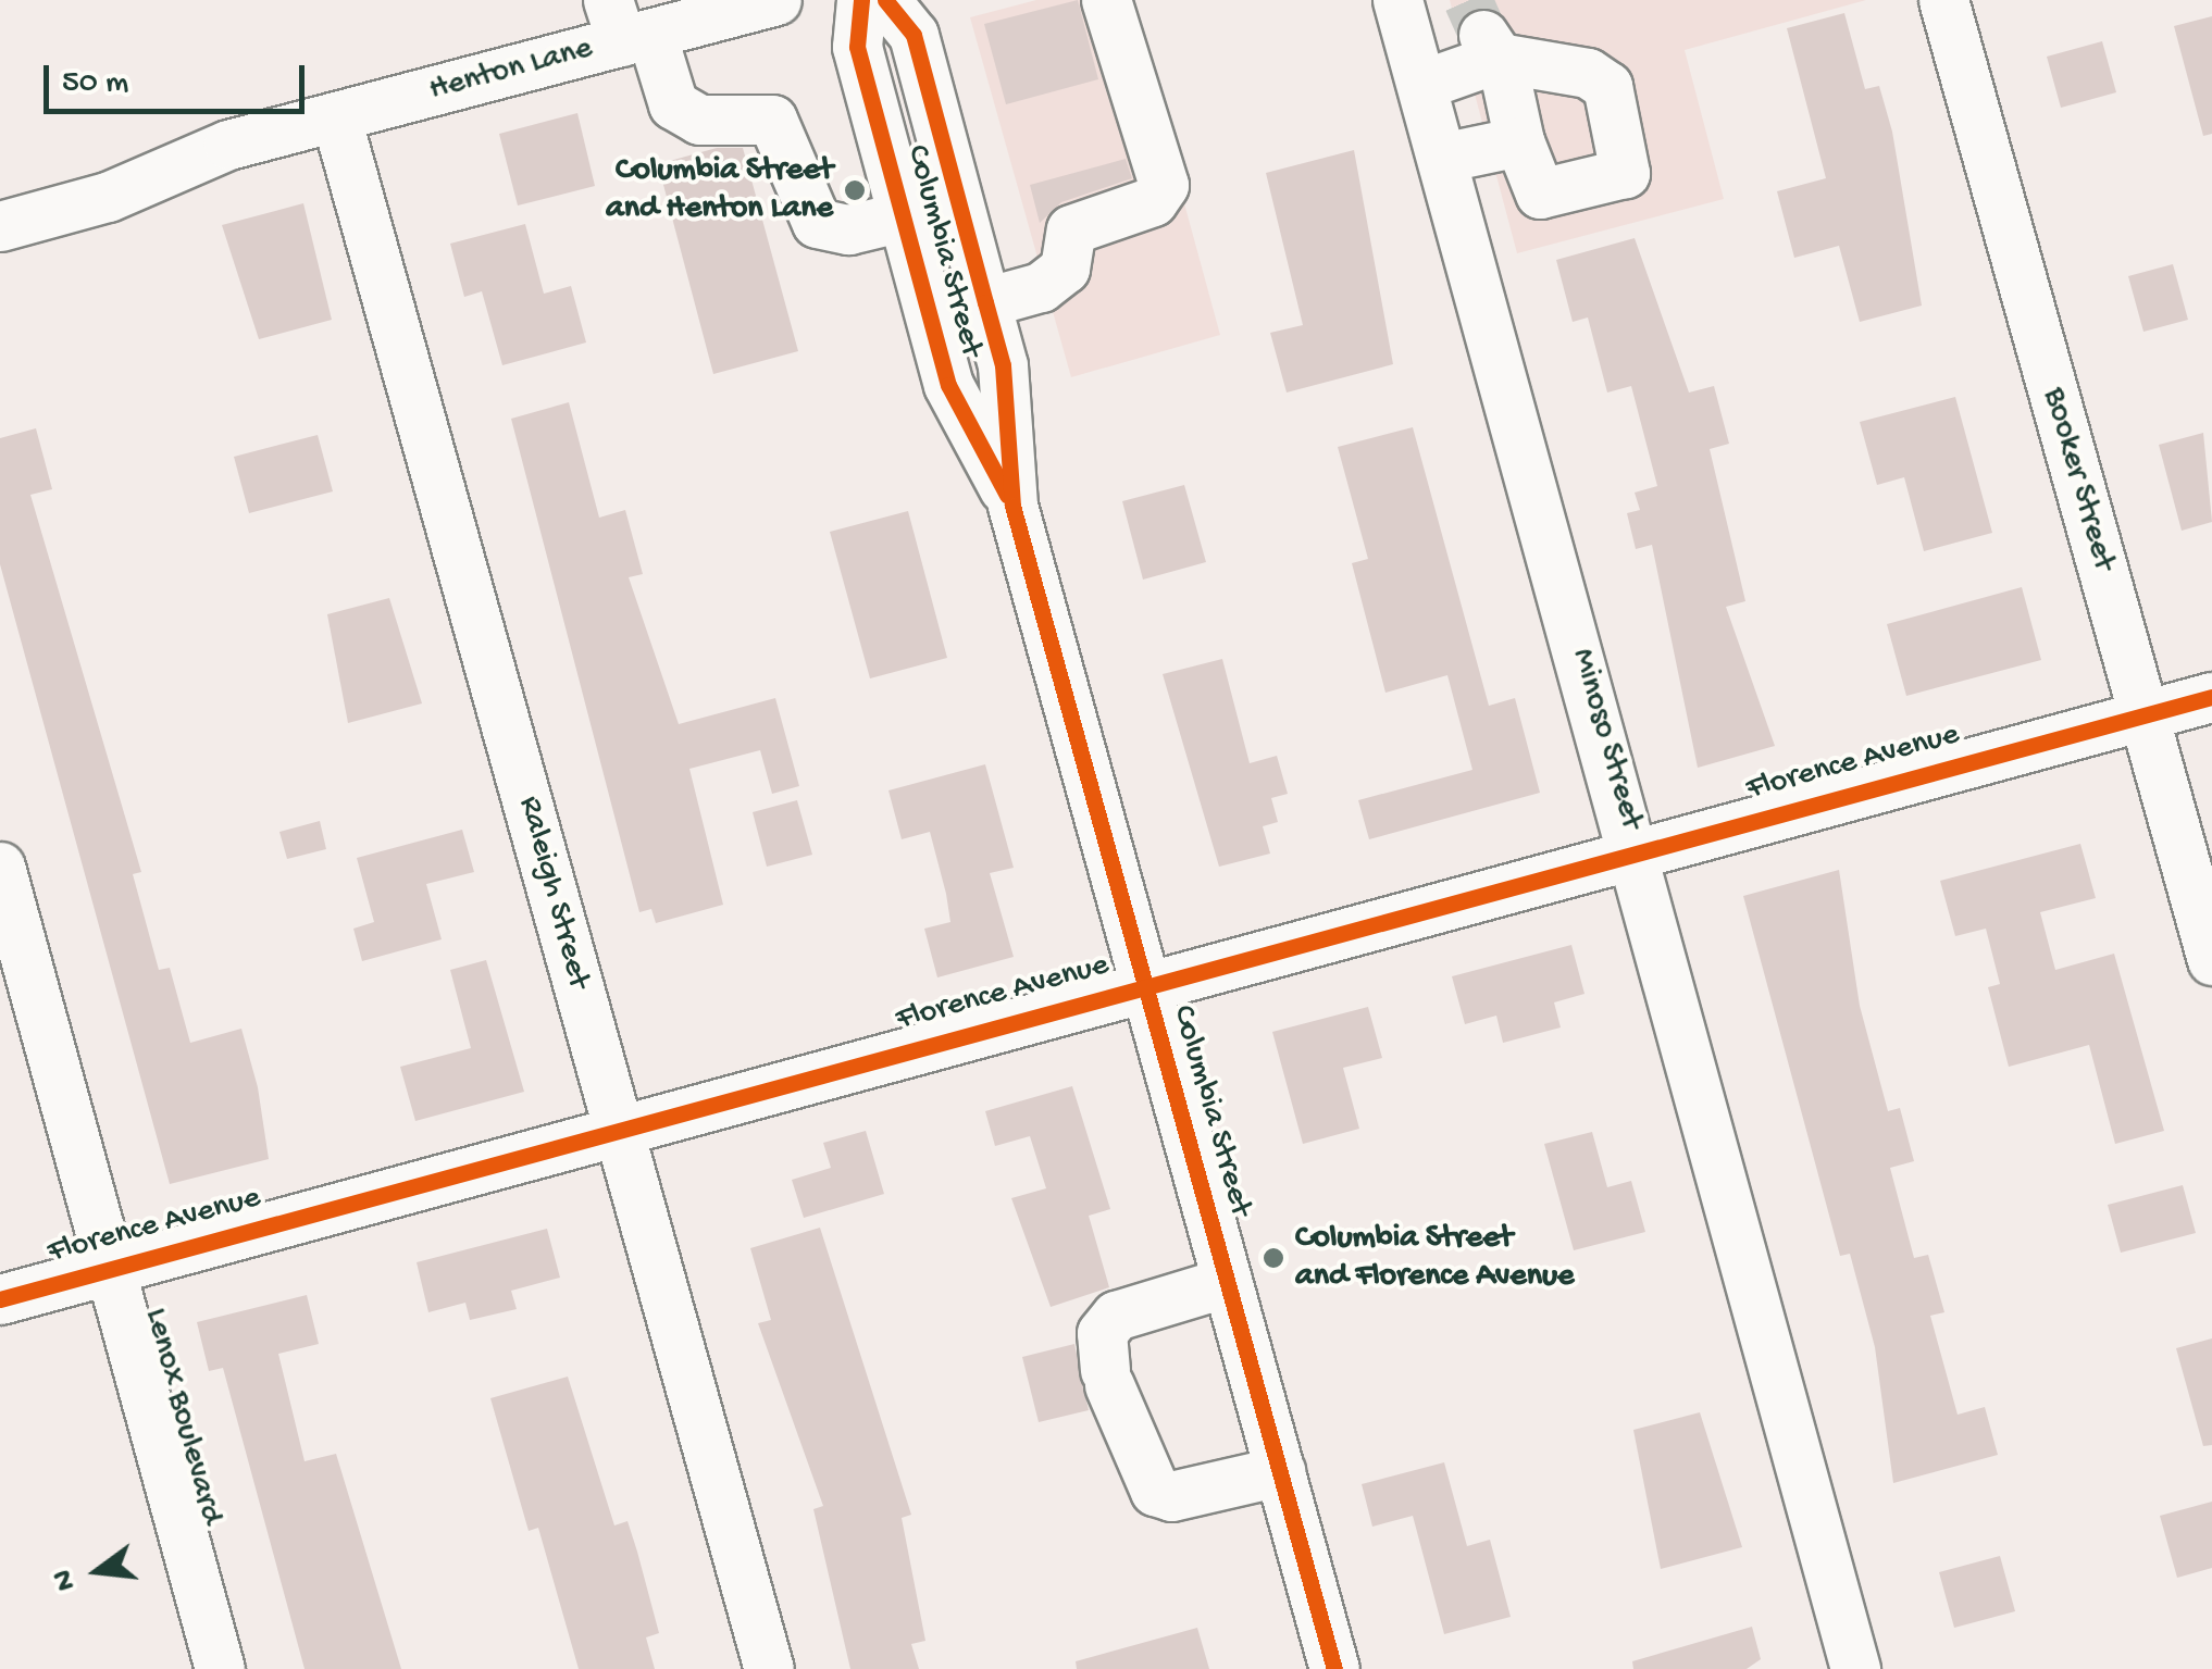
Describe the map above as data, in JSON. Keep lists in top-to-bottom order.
{
  "streets": {
    "street": [
      "Henton Lane",
      "Columbia Street",
      "Booker Street",
      "Minoso Street",
      "Florence Avenue",
      "Raleigh Street",
      "Lenox Boulevard"
    ]
  },
  "crossings": [
    ["Henton Lane", "Raleigh Street"],
    ["Columbia Street", "Florence Avenue"],
    ["Booker Street", "Florence Avenue"],
    ["Minoso Street", "Florence Avenue"],
    ["Florence Avenue", "Raleigh Street"],
    ["Florence Avenue", "Lenox Boulevard"]
  ],
  "places": ["Columbia Street and Henton Lane", "Columbia Street and Florence Avenue"],
  "scale_bar": "50 m",
  "north": "left"
}
